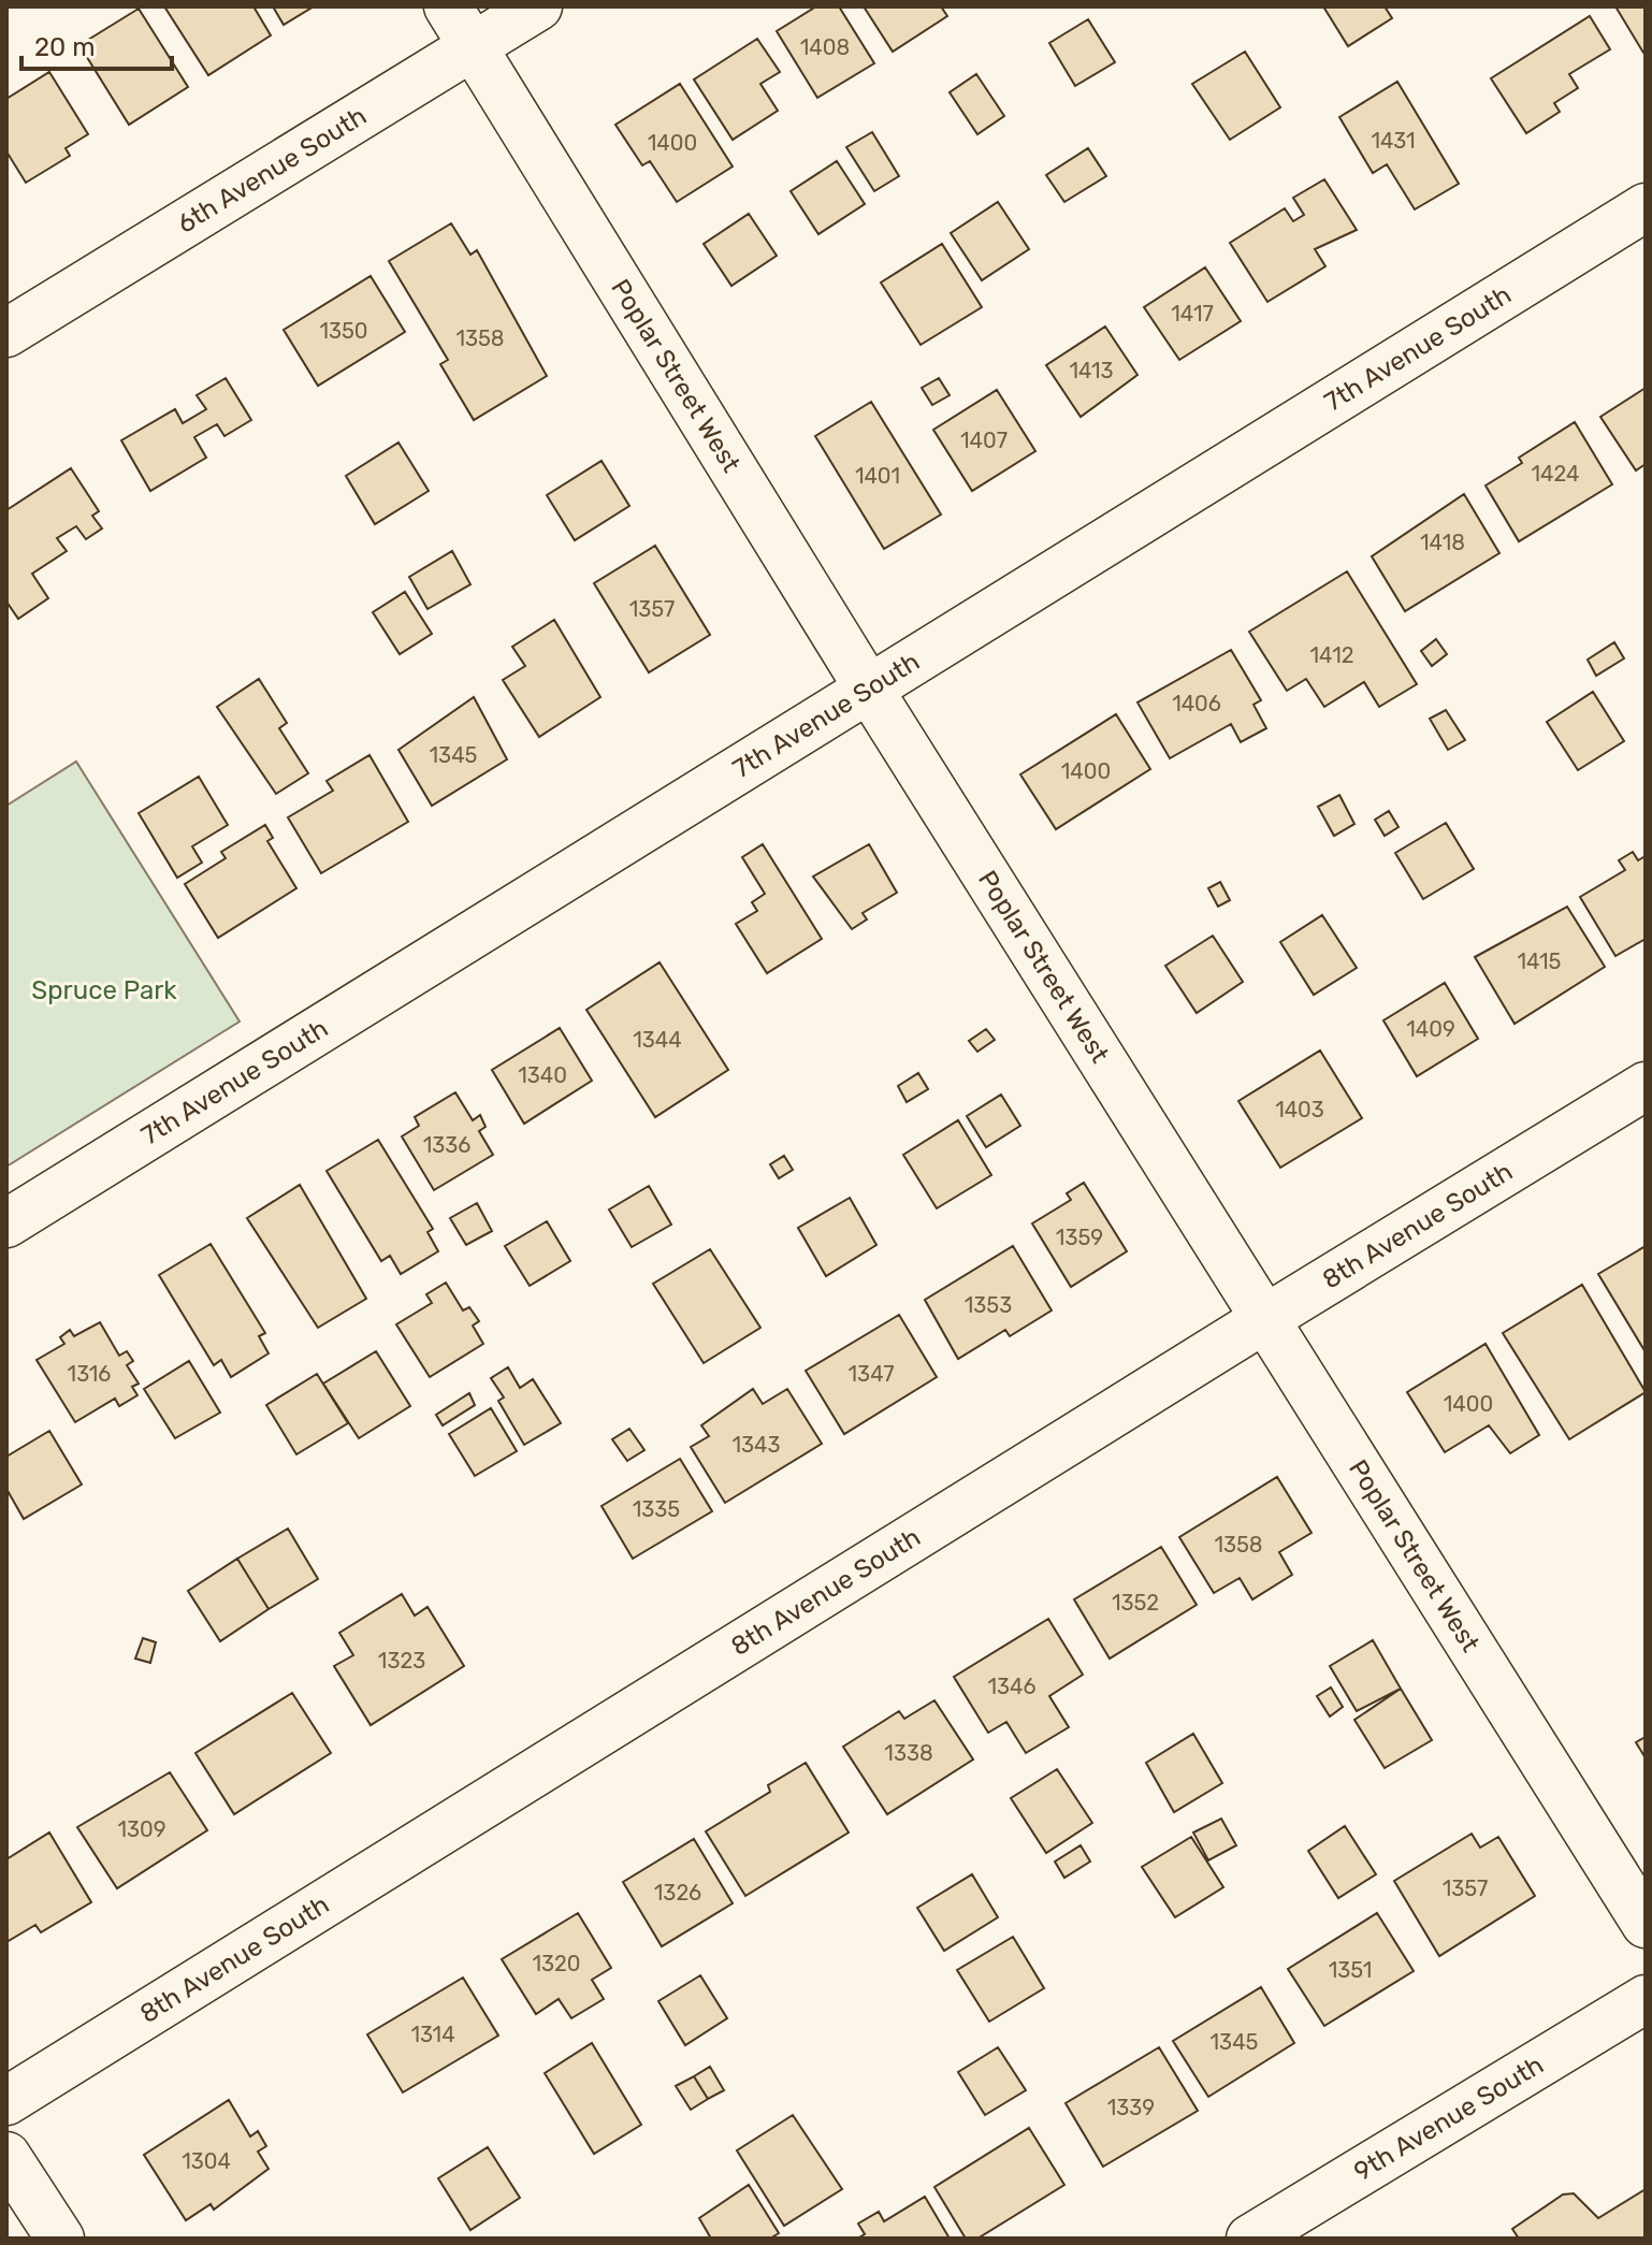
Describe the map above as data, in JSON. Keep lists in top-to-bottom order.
{
  "streets": {
    "street": [
      "6th Avenue South",
      "7th Avenue South",
      "Poplar Street West",
      "8th Avenue South",
      "9th Avenue South"
    ]
  },
  "crossings": [
    ["6th Avenue South", "Poplar Street West"],
    ["7th Avenue South", "Poplar Street West"],
    ["Poplar Street West", "8th Avenue South"]
  ],
  "parks": ["Spruce Park"],
  "house_numbers": [
    "1408",
    "1431",
    "1400",
    "1417",
    "1350",
    "1358",
    "1413",
    "1407",
    "1424",
    "1401",
    "1418",
    "1357",
    "1412",
    "1406",
    "1345",
    "1400",
    "1415",
    "1409",
    "1344",
    "1340",
    "1403",
    "1336",
    "1359",
    "1353",
    "1316",
    "1347",
    "1400",
    "1343",
    "1335",
    "1358",
    "1352",
    "1323",
    "1346",
    "1338",
    "1309",
    "1357",
    "1326",
    "1320",
    "1351",
    "1314",
    "1345",
    "1339",
    "1304"
  ],
  "scale_bar": "20 m"
}
